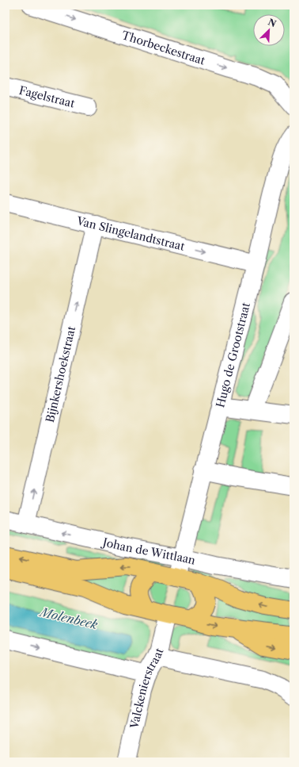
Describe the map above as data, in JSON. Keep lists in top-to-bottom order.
{
  "streets": {
    "main road": ["Johan de Wittlaan"],
    "street": [
      "Thorbeckestraat",
      "Fagelstraat",
      "Van Slingelandtstraat",
      "Hugo de Grootstraat",
      "Bijnkershoekstraat",
      "Valckenierstraat"
    ]
  },
  "crossings": [
    ["Van Slingelandtstraat", "Hugo de Grootstraat"],
    ["Van Slingelandtstraat", "Bijnkershoekstraat"],
    ["Hugo de Grootstraat", "Johan de Wittlaan"],
    ["Bijnkershoekstraat", "Johan de Wittlaan"]
  ],
  "one_way": ["Thorbeckestraat", "Van Slingelandtstraat", "Bijnkershoekstraat"],
  "water": ["Molenbeek"],
  "north": "top right"
}
